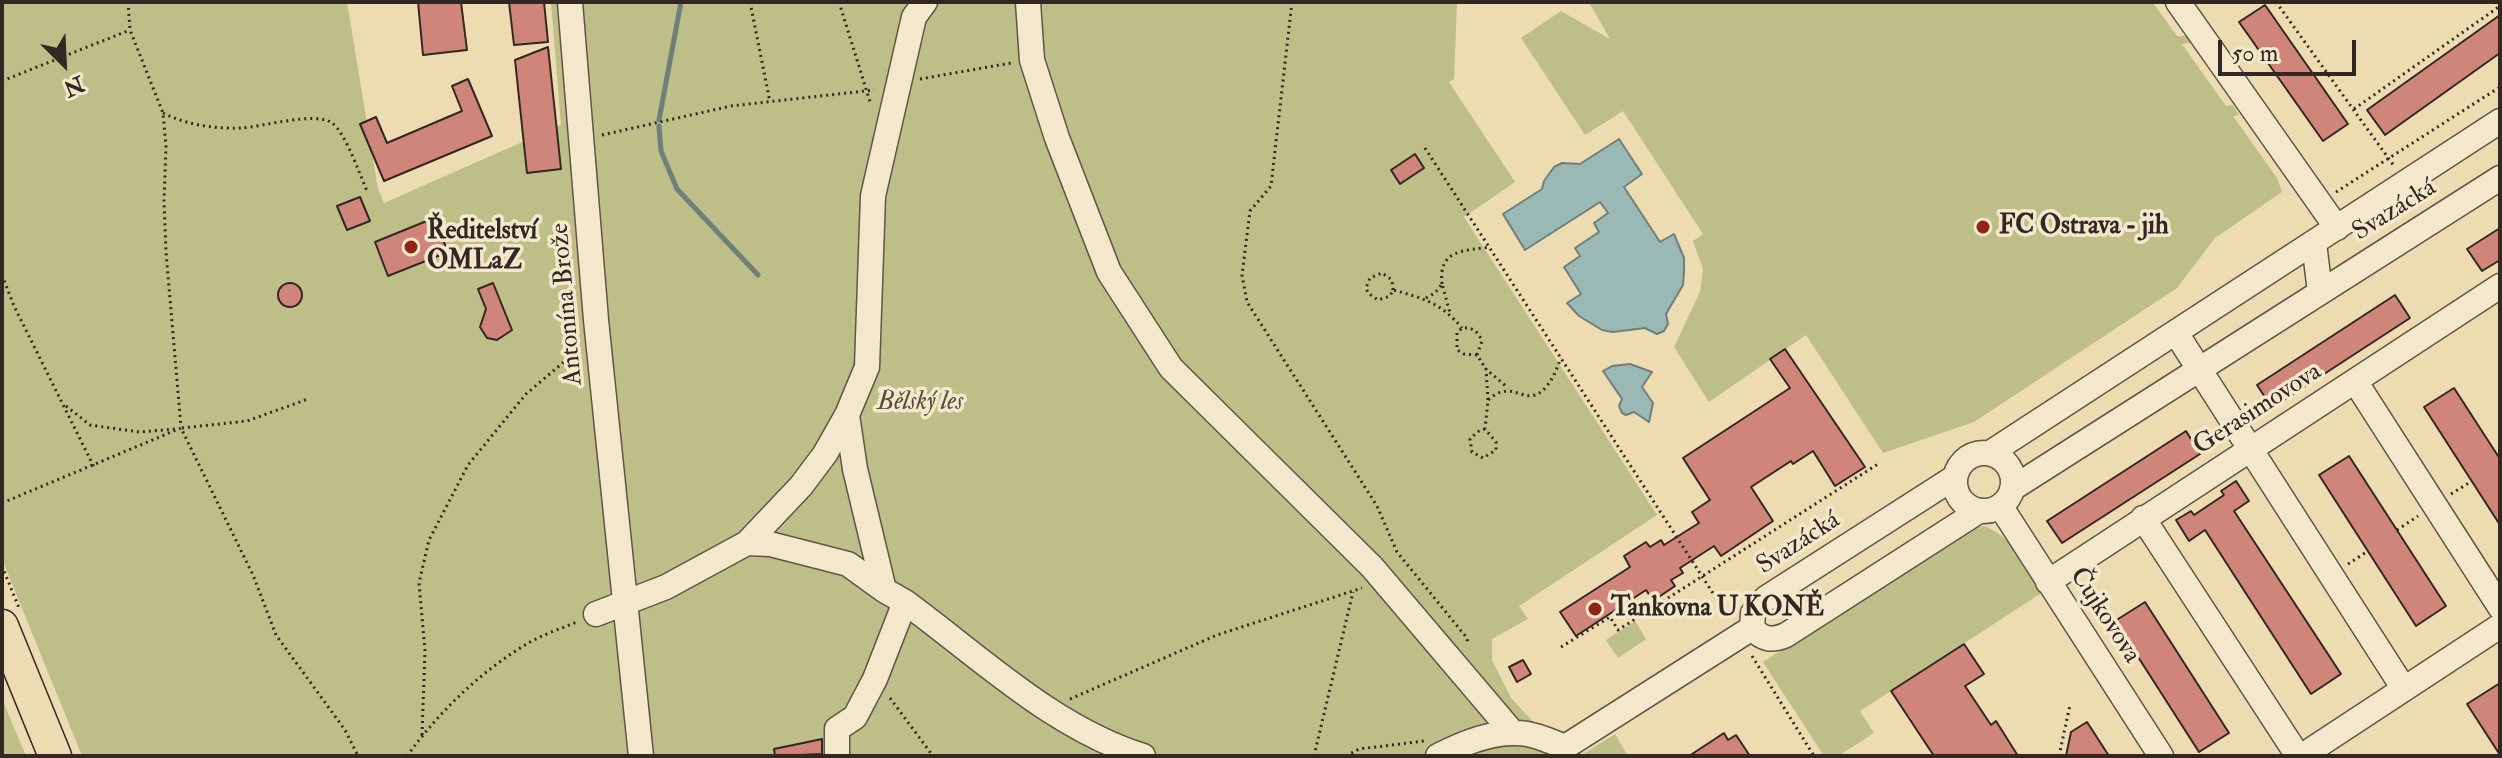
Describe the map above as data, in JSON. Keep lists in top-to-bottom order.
{
  "streets": {
    "street": [
      "Svazácká",
      "Antonína Brože",
      "Gerasimovova",
      "Čujkovova"
    ]
  },
  "crossings": [
    ["Svazácká", "Čujkovova"],
    ["Gerasimovova", "Čujkovova"]
  ],
  "parks": ["Bělský les"],
  "places": ["FC Ostrava - jih", "Ředitelství OMLaZ", "Tankovna U KONĚ"],
  "scale_bar": "50 m",
  "north": "bottom right"
}
